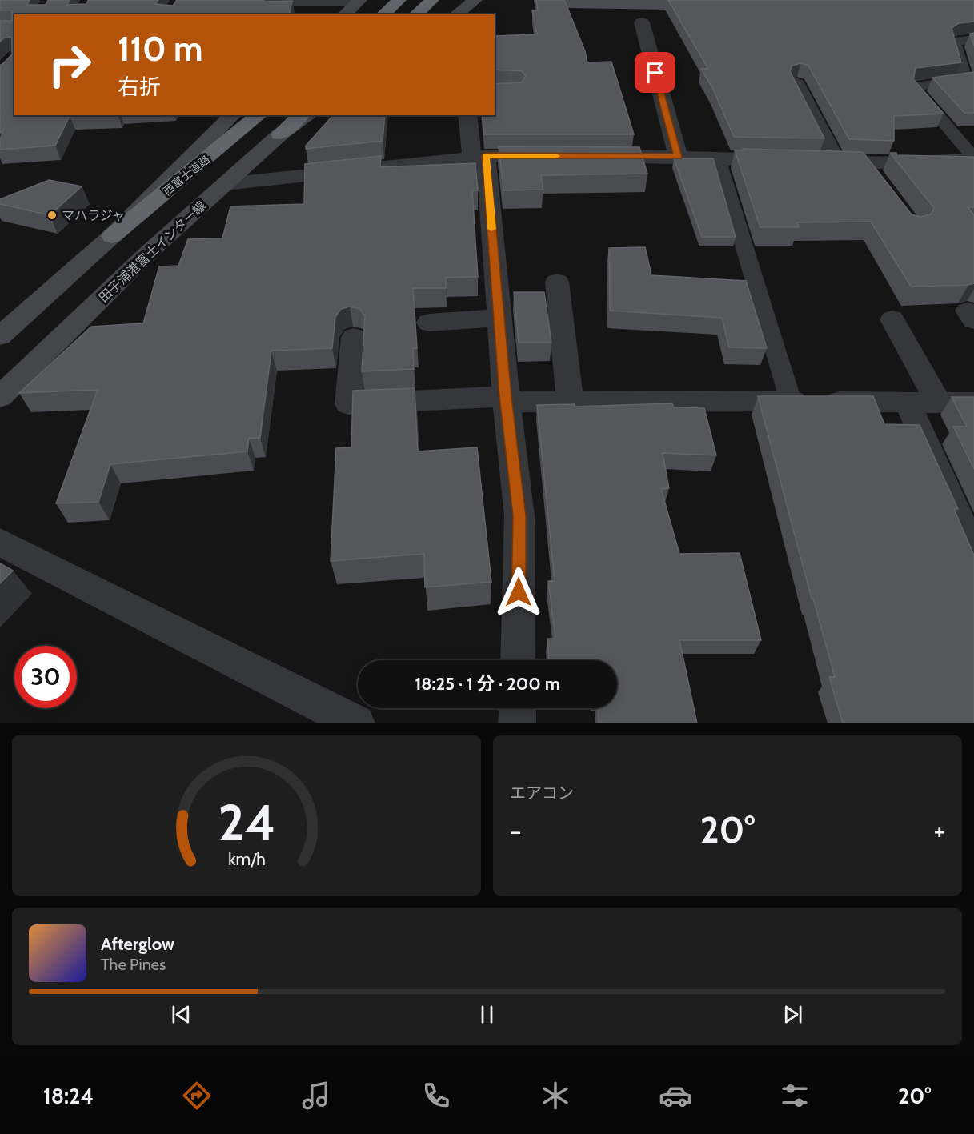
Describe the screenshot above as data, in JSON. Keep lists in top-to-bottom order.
{
  "streets": {
    "highway": ["西富士道路"],
    "main road": ["田子浦港富士インター線"]
  },
  "places": ["マハラジャ"],
  "page": {
    "turn": ["110 m", "右折"],
    "limit": "30",
    "trip": "18:25 · 1 分 · 200 m",
    "tile": "エアコン",
    "heat": ["−", "20°", "+"],
    "song": ["Afterglow", "The Pines"],
    "tabs": ["18:24", "20°"],
    "gauge": ["24", "km/h"]
  }
}
